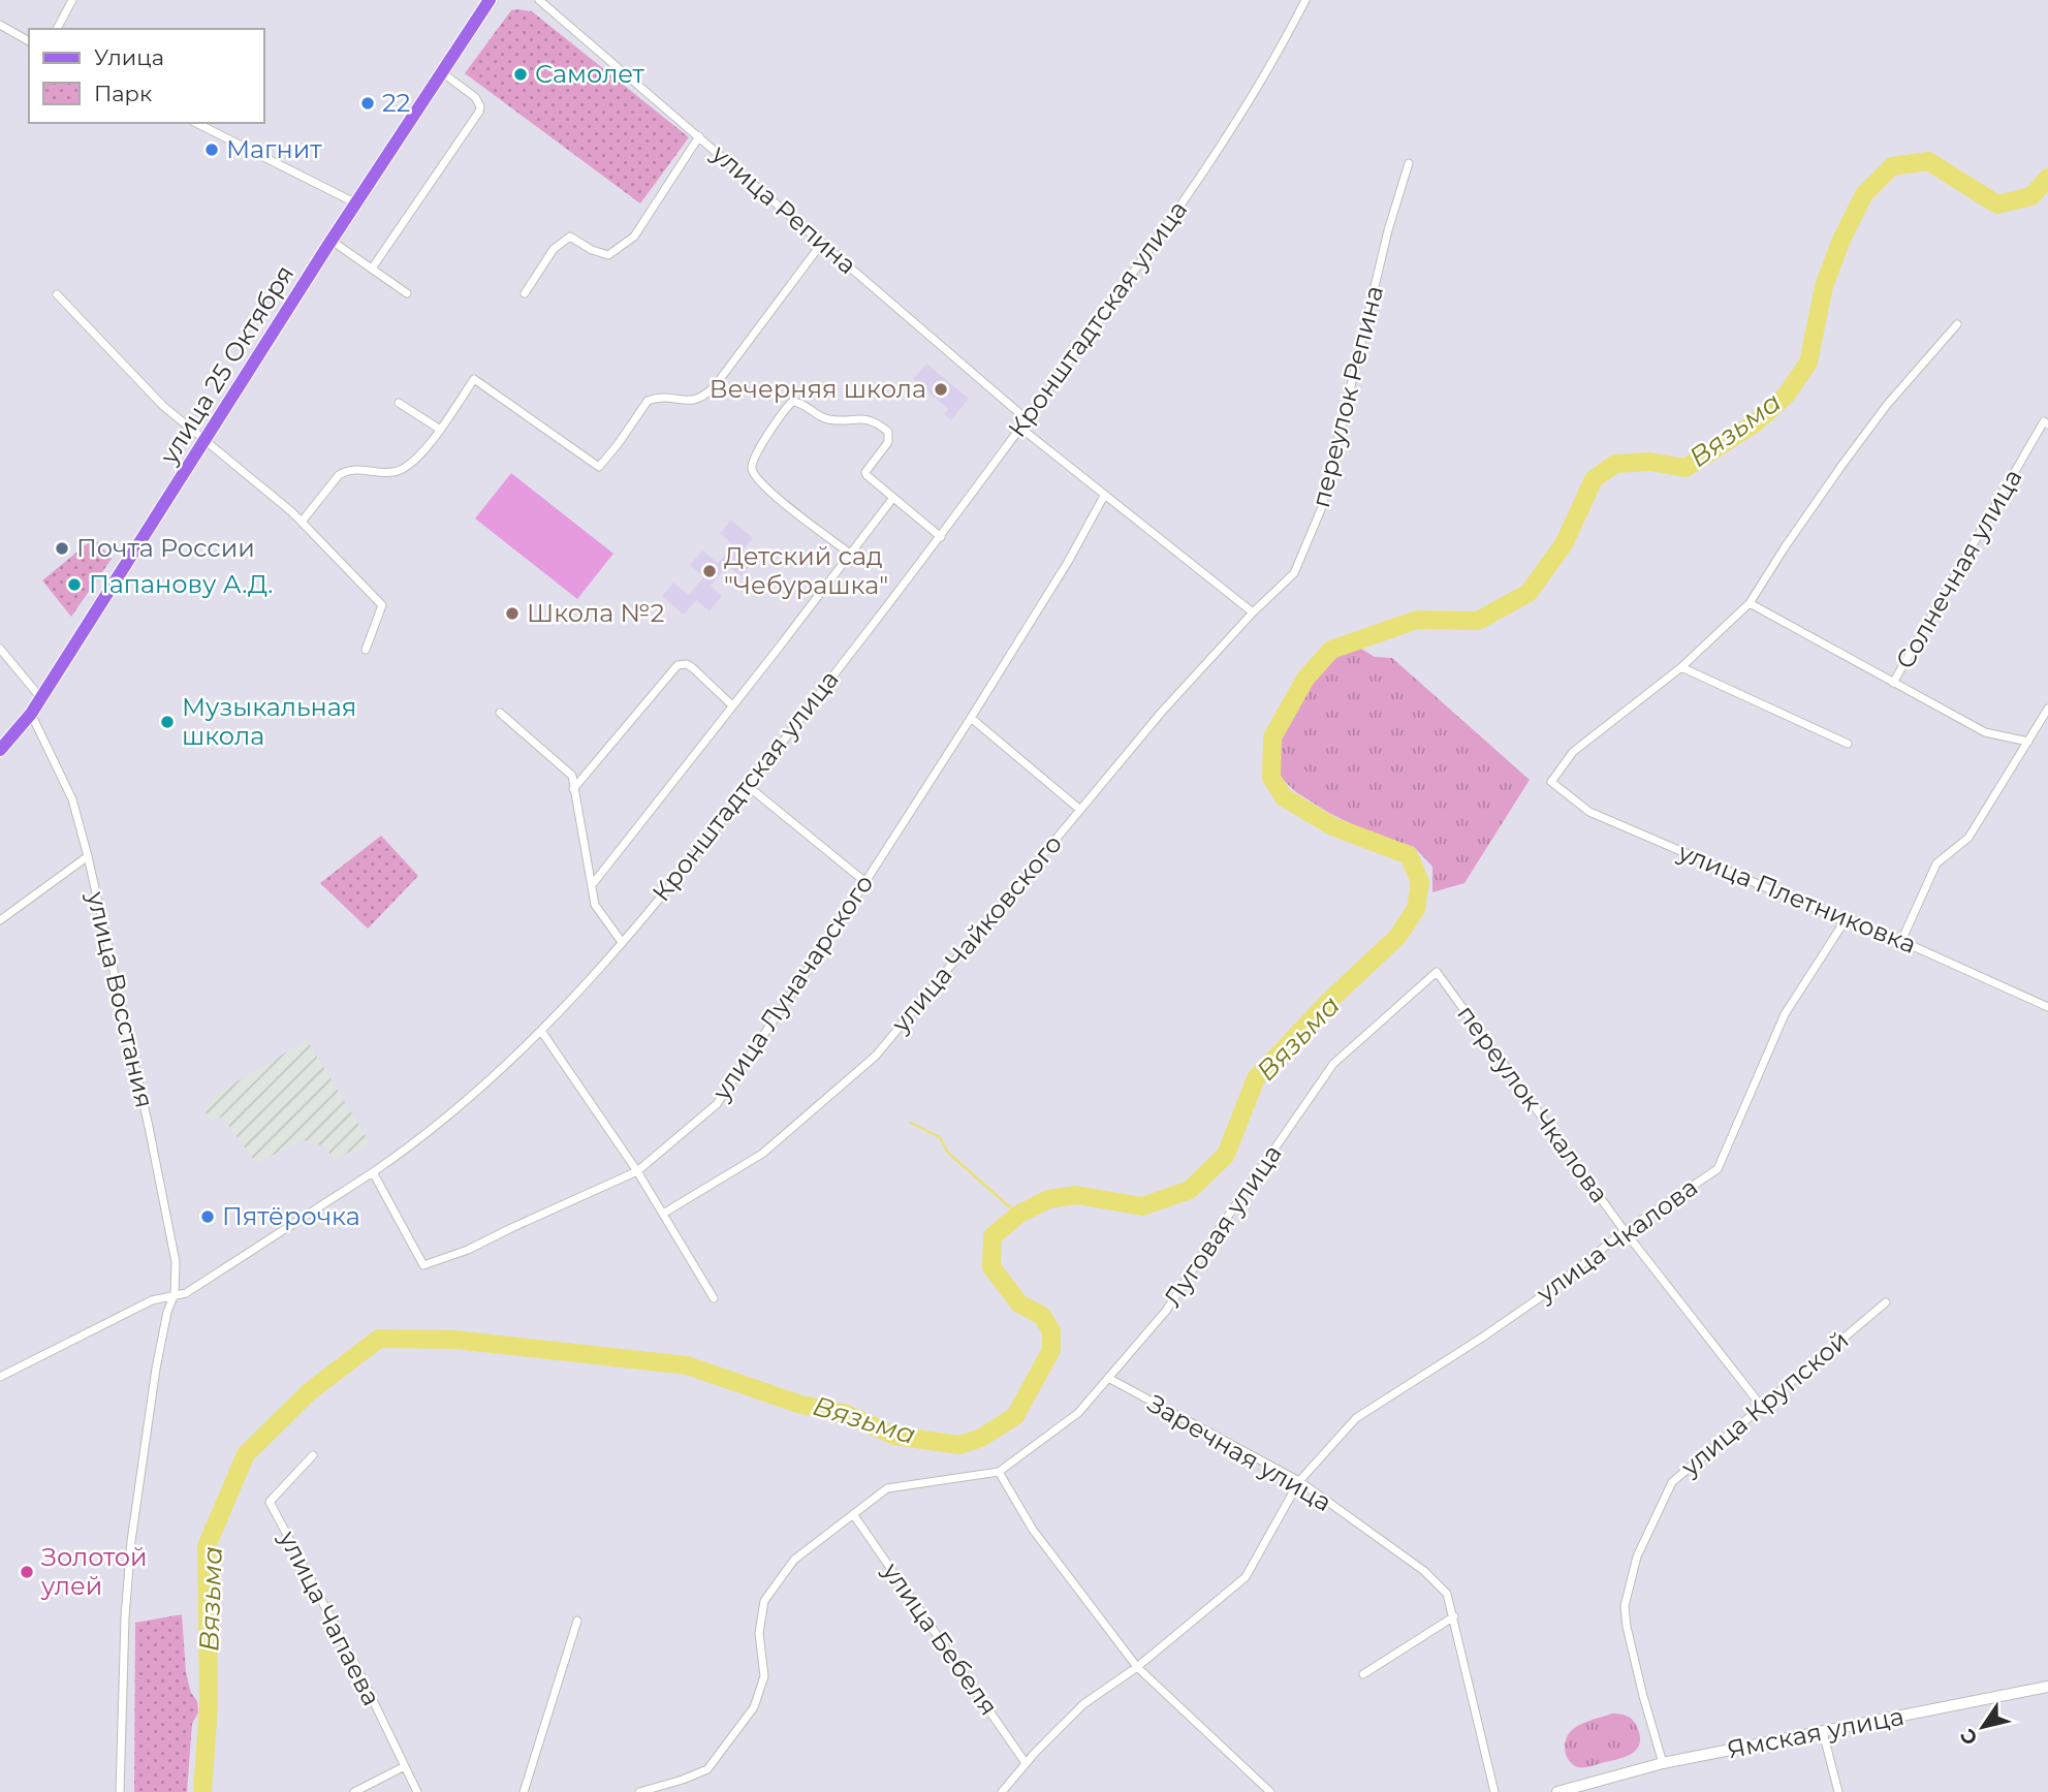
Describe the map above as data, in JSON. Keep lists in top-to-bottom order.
{
  "streets": {
    "main road": ["улица 25 Октября", "Ямская улица"],
    "street": [
      "улица Репина",
      "Кронштадтская улица",
      "переулок Репина",
      "Солнечная улица",
      "улица Плетниковка",
      "улица Чайковского",
      "улица Луначарского",
      "улица Восстания",
      "переулок Чкалова",
      "Луговая улица",
      "улица Чкалова",
      "улица Крупской",
      "Заречная улица",
      "улица Чапаева",
      "улица Бебеля"
    ]
  },
  "crossings": [
    ["улица Репина", "Кронштадтская улица"],
    ["Кронштадтская улица", "улица Луначарского"],
    ["Кронштадтская улица", "улица Восстания"],
    ["улица 25 Октября", "улица Восстания"],
    ["переулок Репина", "улица Чайковского"],
    ["улица Плетниковка", "улица Чкалова"],
    ["переулок Чкалова", "Луговая улица"],
    ["переулок Чкалова", "улица Чкалова"],
    ["переулок Чкалова", "улица Крупской"],
    ["Луговая улица", "Заречная улица"],
    ["улица Чкалова", "Заречная улица"],
    ["улица Чкалова", "улица Бебеля"],
    ["улица Крупской", "Ямская улица"]
  ],
  "water": ["Вязьма"],
  "places": [
    "Самолет",
    "22",
    "Магнит",
    "Вечерняя школа",
    "Почта России",
    "Детский сад \"Чебурашка\"",
    "Папанову А.Д.",
    "Школа №2",
    "Музыкальная школа",
    "Пятёрочка",
    "Золотой улей"
  ],
  "legend": ["Улица", "Парк"],
  "north": "bottom left"
}
